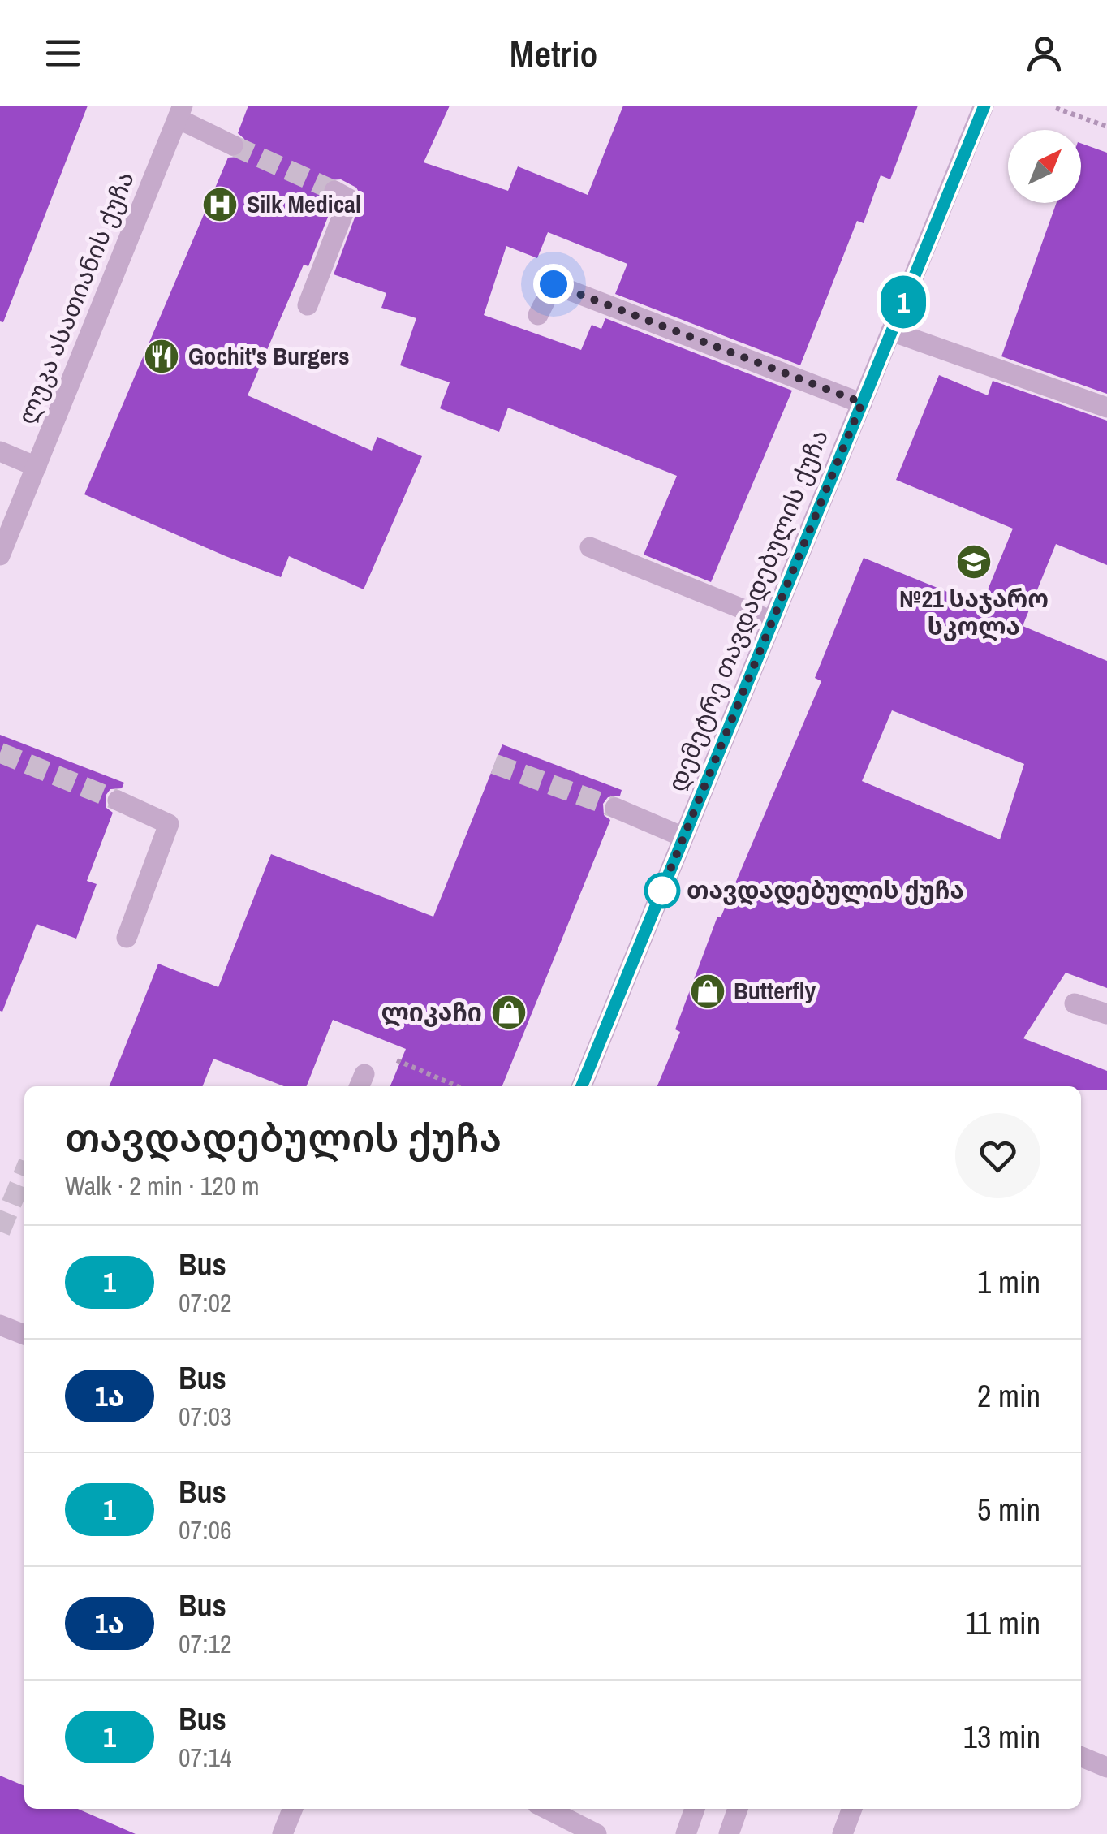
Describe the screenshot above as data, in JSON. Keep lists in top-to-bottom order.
{
  "streets": {
    "street": ["ლუკა ასათიანის ქუჩა", "დემეტრე თავდადებულის ქუჩა"]
  },
  "places": {
    "hospital": ["Silk Medical"],
    "restaurant": ["Gochit's Burgers"],
    "school or university": ["№21 საჯარო სკოლა"],
    "other": ["თავდადებულის ქუჩა"],
    "shop": ["Butterfly", "ლიკაჩი"]
  },
  "lines": ["bus line 1"],
  "north": "top right",
  "page": {
    "header": "Metrio",
    "on_map": "1",
    "heading": ["თავდადებულის ქუჩა", "Walk · 2 min · 120 m"],
    "list": [
      {
        "mark": "1",
        "name": "Bus",
        "note": "07:02",
        "value": "1 min"
      },
      {
        "mark": "1ა",
        "name": "Bus",
        "note": "07:03",
        "value": "2 min"
      },
      {
        "mark": "1",
        "name": "Bus",
        "note": "07:06",
        "value": "5 min"
      },
      {
        "mark": "1ა",
        "name": "Bus",
        "note": "07:12",
        "value": "11 min"
      },
      {
        "mark": "1",
        "name": "Bus",
        "note": "07:14",
        "value": "13 min"
      }
    ]
  }
}
